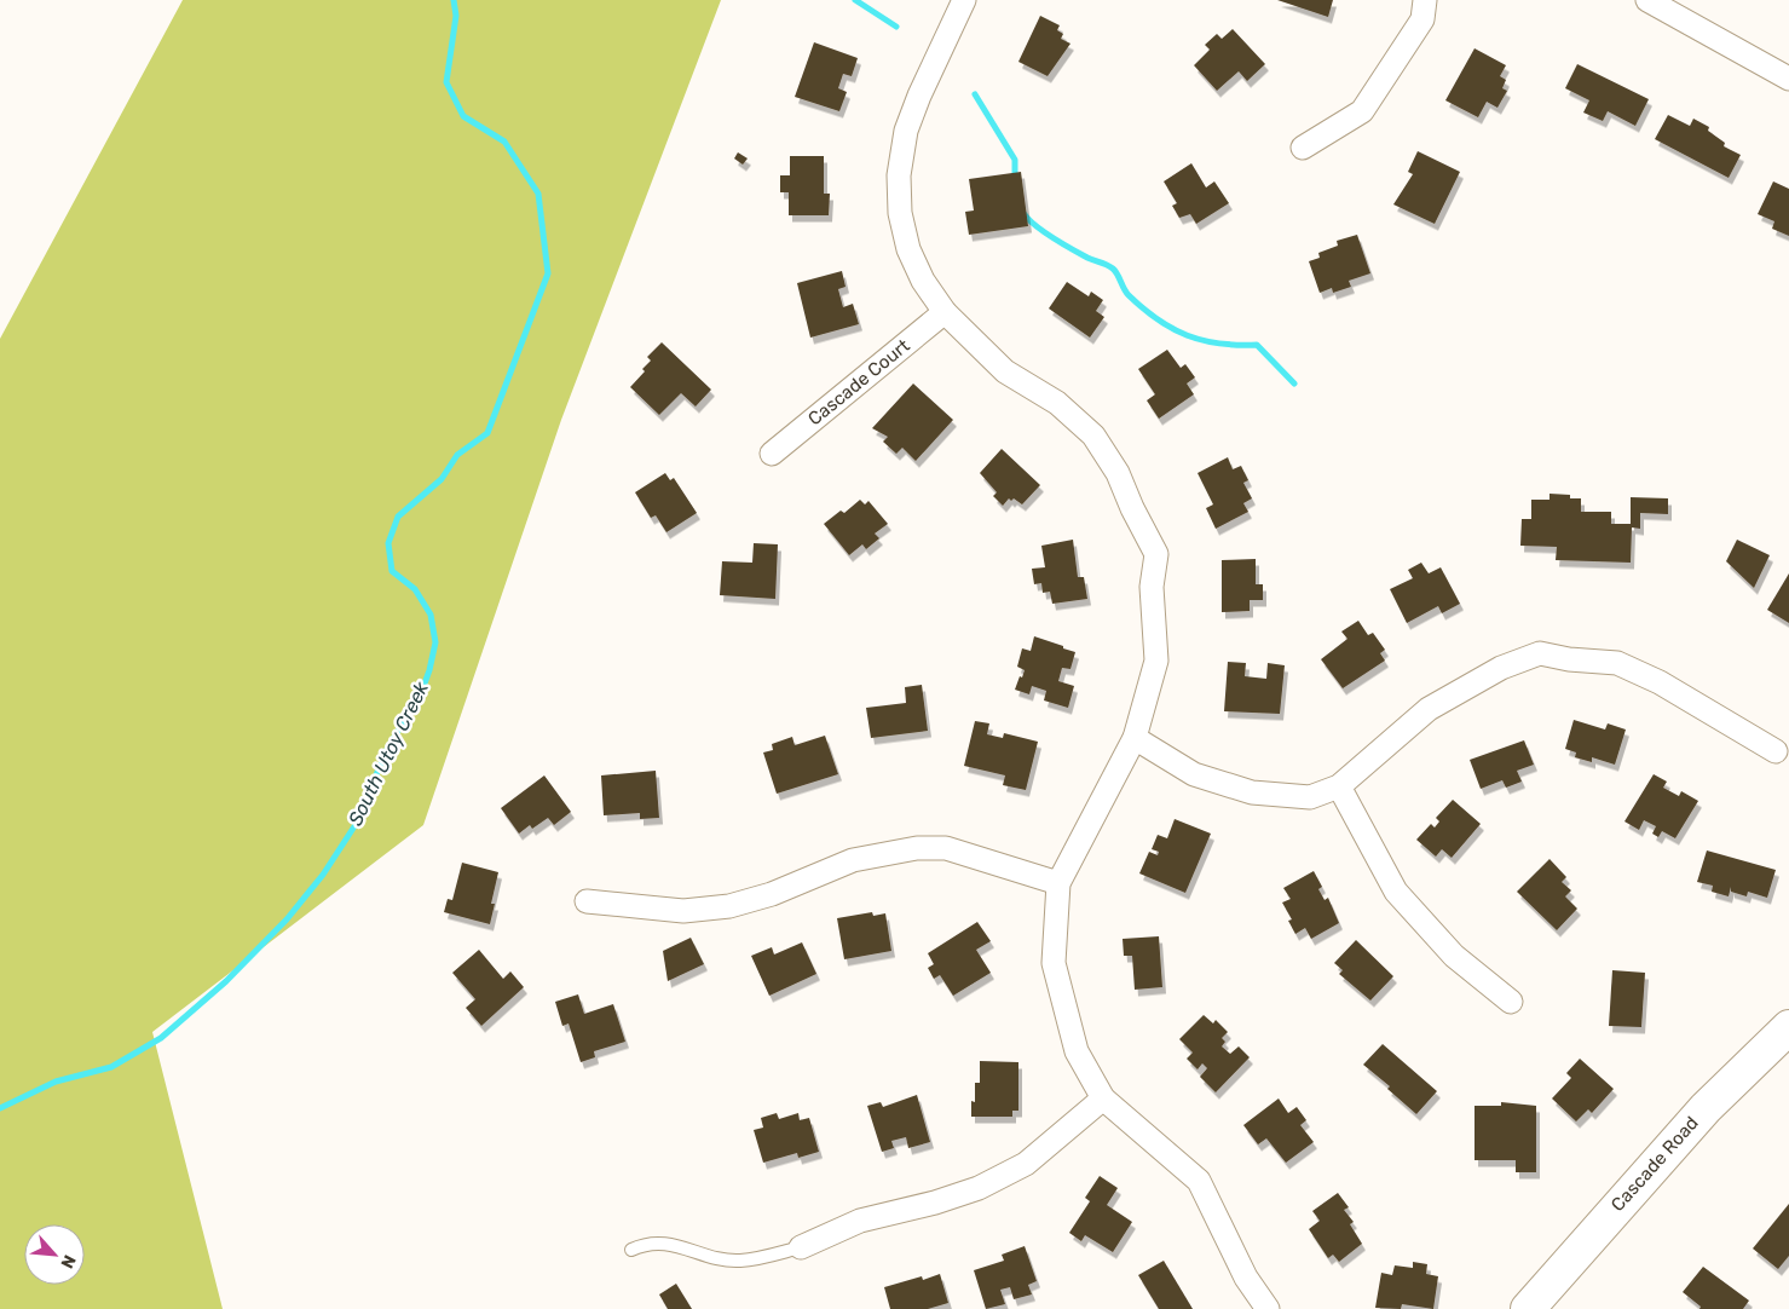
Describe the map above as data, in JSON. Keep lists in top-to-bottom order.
{
  "streets": {
    "main road": ["Cascade Road"],
    "street": ["Cascade Court"]
  },
  "water": ["South Utoy Creek"],
  "north": "bottom right"
}
